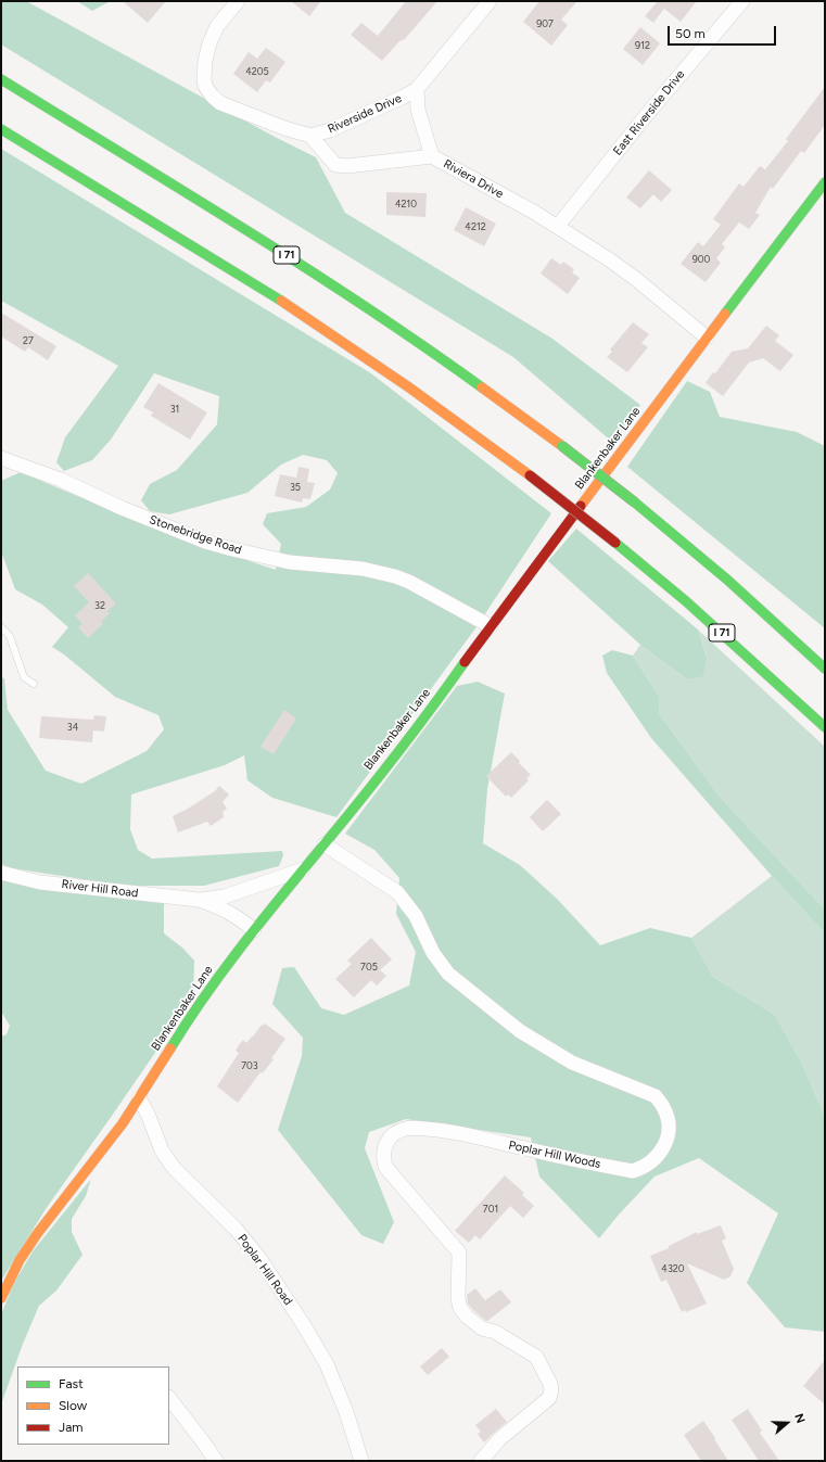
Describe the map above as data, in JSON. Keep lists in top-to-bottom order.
{
  "streets": {
    "main road": ["I 71", "Blankenbaker Lane"],
    "street": [
      "East Riverside Drive",
      "Riverside Drive",
      "Riviera Drive",
      "Stonebridge Road",
      "River Hill Road",
      "Poplar Hill Woods",
      "Poplar Hill Road"
    ]
  },
  "crossings": [
    ["East Riverside Drive", "Riviera Drive"],
    ["Riverside Drive", "Riviera Drive"],
    ["Riviera Drive", "Blankenbaker Lane"],
    ["Blankenbaker Lane", "Stonebridge Road"],
    ["Blankenbaker Lane", "River Hill Road"],
    ["Blankenbaker Lane", "Poplar Hill Woods"],
    ["Blankenbaker Lane", "Poplar Hill Road"]
  ],
  "house_numbers": [
    "907",
    "912",
    "4205",
    "4210",
    "4212",
    "900",
    "27",
    "31",
    "35",
    "32",
    "34",
    "705",
    "703",
    "701",
    "4320"
  ],
  "legend": ["Fast", "Slow", "Jam"],
  "scale_bar": "50 m",
  "north": "right"
}
